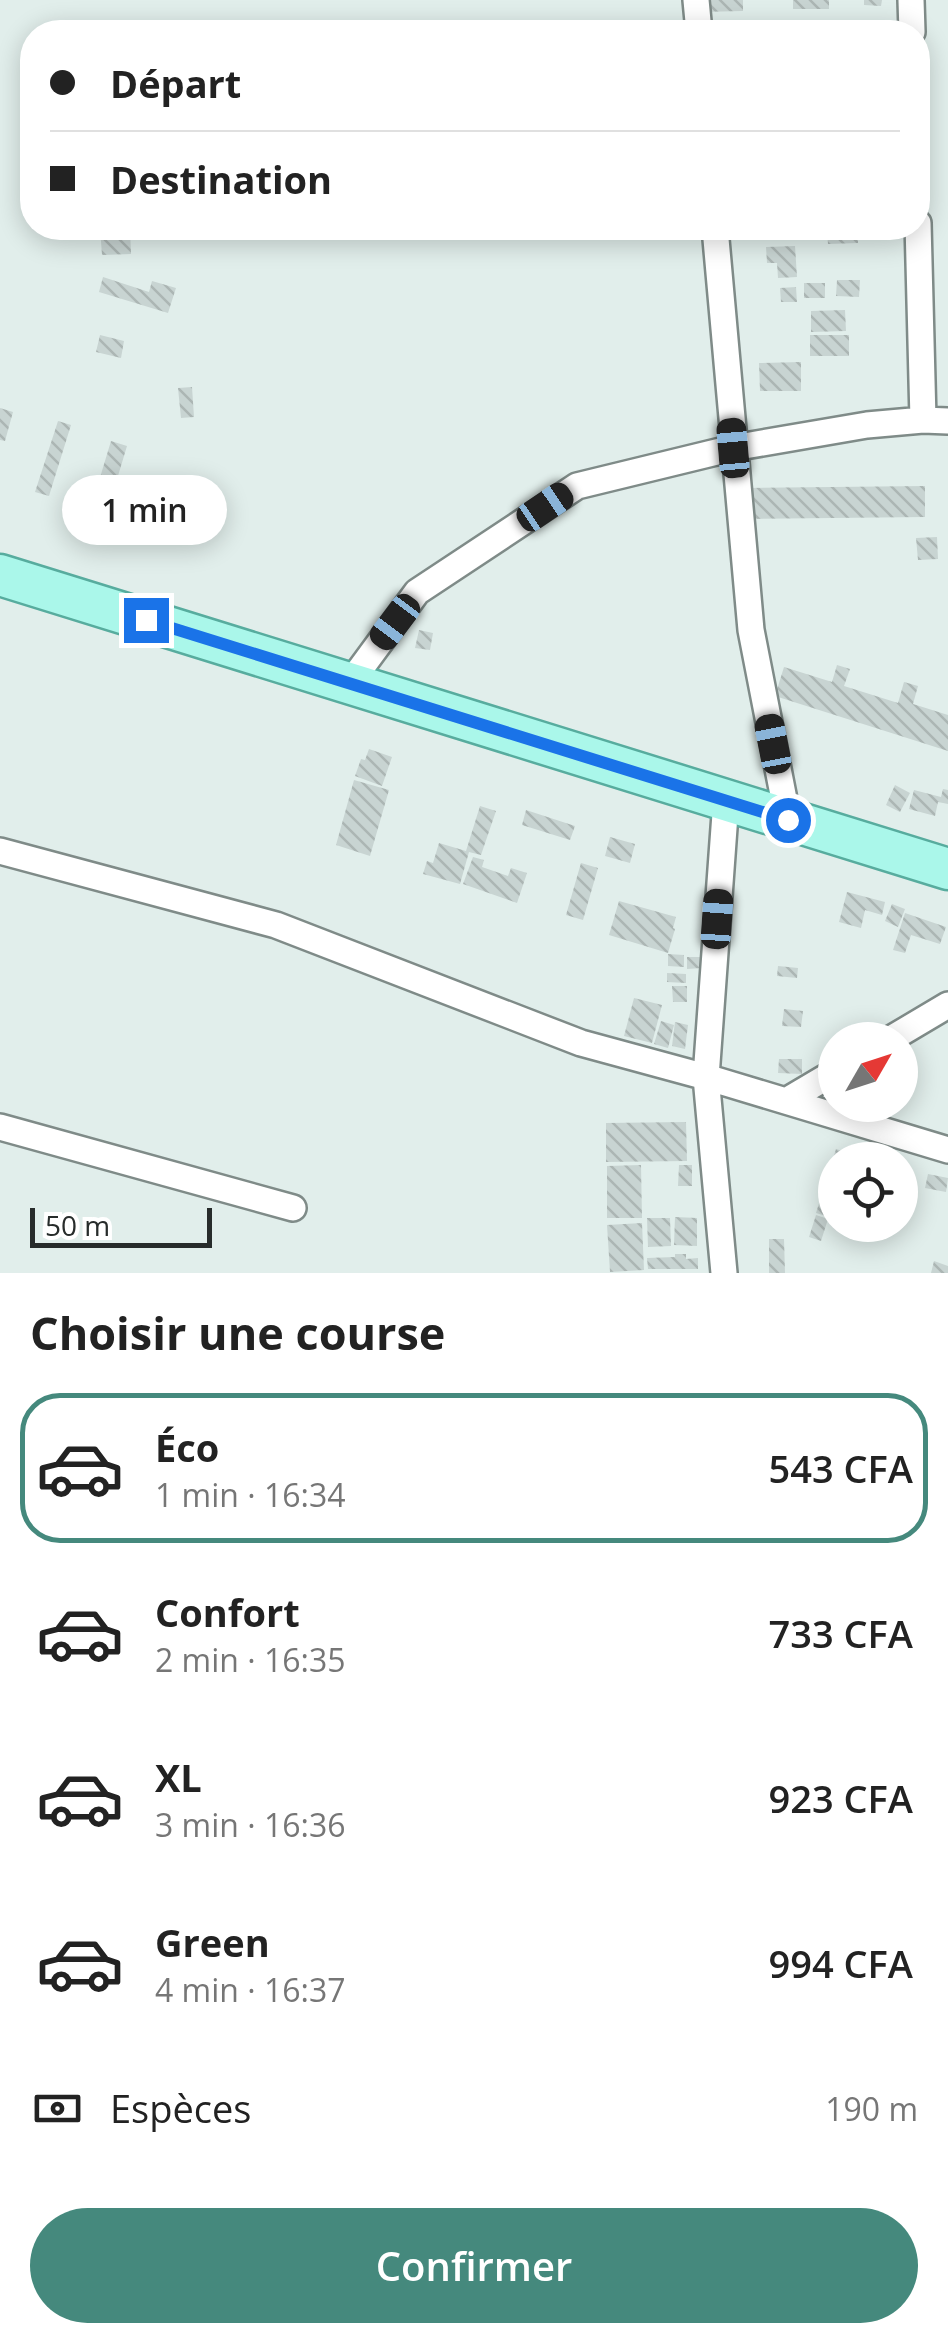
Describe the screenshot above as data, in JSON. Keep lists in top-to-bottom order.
{
  "scale_bar": "50 m",
  "north": "top right",
  "page": {
    "banner": ["Départ", "Destination"],
    "bubble": "1 min",
    "scale": "50 m",
    "heading": "Choisir une course",
    "list": [
      {
        "name": "Éco",
        "note": "1 min · 16:34",
        "value": "543 CFA"
      },
      {
        "name": "Confort",
        "note": "2 min · 16:35",
        "value": "733 CFA"
      },
      {
        "name": "XL",
        "note": "3 min · 16:36",
        "value": "923 CFA"
      },
      {
        "name": "Green",
        "note": "4 min · 16:37",
        "value": "994 CFA"
      }
    ],
    "pay": ["Espèces", "190 m"],
    "buttons": "Confirmer"
  }
}
